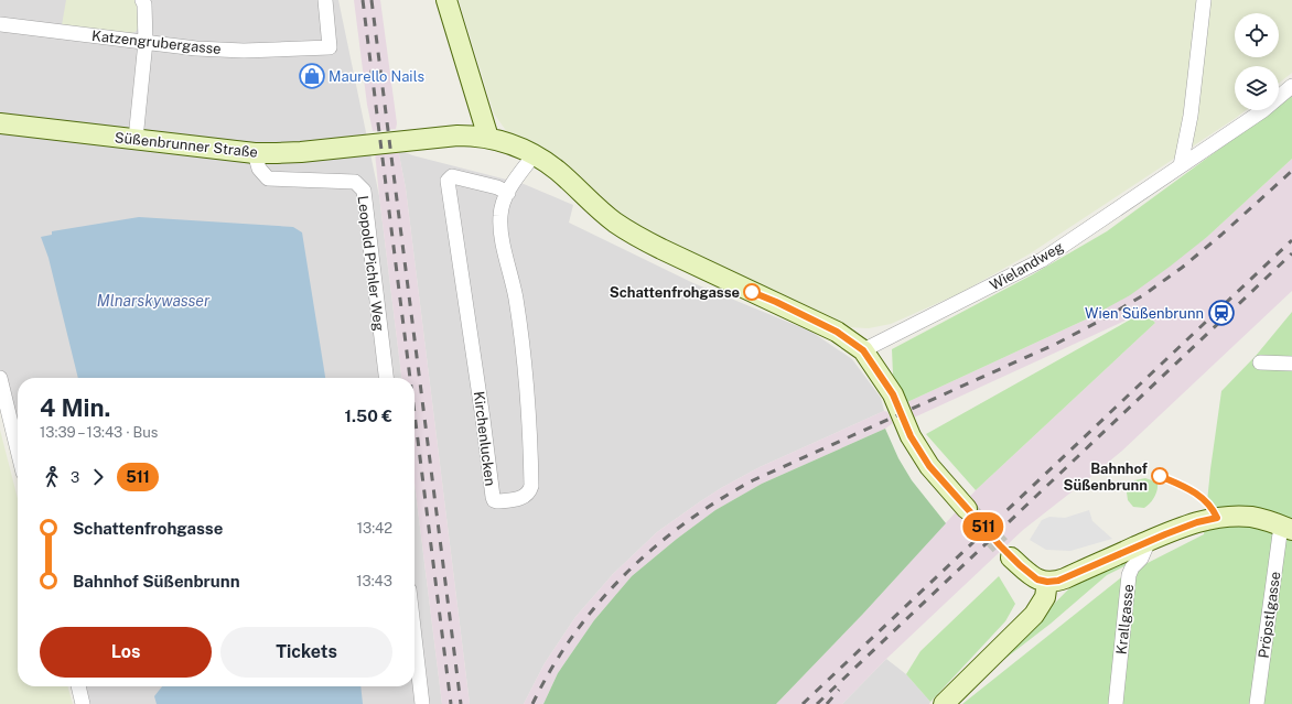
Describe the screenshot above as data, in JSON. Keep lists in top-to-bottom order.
{
  "streets": {
    "street": [
      "Katzengrubergasse",
      "Süßenbrunner Straße",
      "Leopold Pichler Weg",
      "Wielandweg",
      "Kirchenlucken",
      "Pröpstlgasse",
      "Krallgasse"
    ]
  },
  "crossings": [
    ["Süßenbrunner Straße", "Leopold Pichler Weg"],
    ["Süßenbrunner Straße", "Wielandweg"],
    ["Süßenbrunner Straße", "Kirchenlucken"]
  ],
  "water": ["Mlnarskywasser"],
  "places": {
    "shop": ["Maurello Nails"],
    "other": ["Schattenfrohgasse", "Bahnhof Süßenbrunn"],
    "station": ["Wien Süßenbrunn"]
  },
  "lines": ["bus line 511"],
  "page": {
    "on_map": "511",
    "heading": ["4 Min.", "13:39 – 13:43 · Bus", "1.50 €"],
    "legs": ["3", "511"],
    "list": [
      {
        "name": "Schattenfrohgasse",
        "value": "13:42"
      },
      {
        "name": "Bahnhof Süßenbrunn",
        "value": "13:43"
      }
    ],
    "buttons": ["Los", "Tickets"]
  }
}
